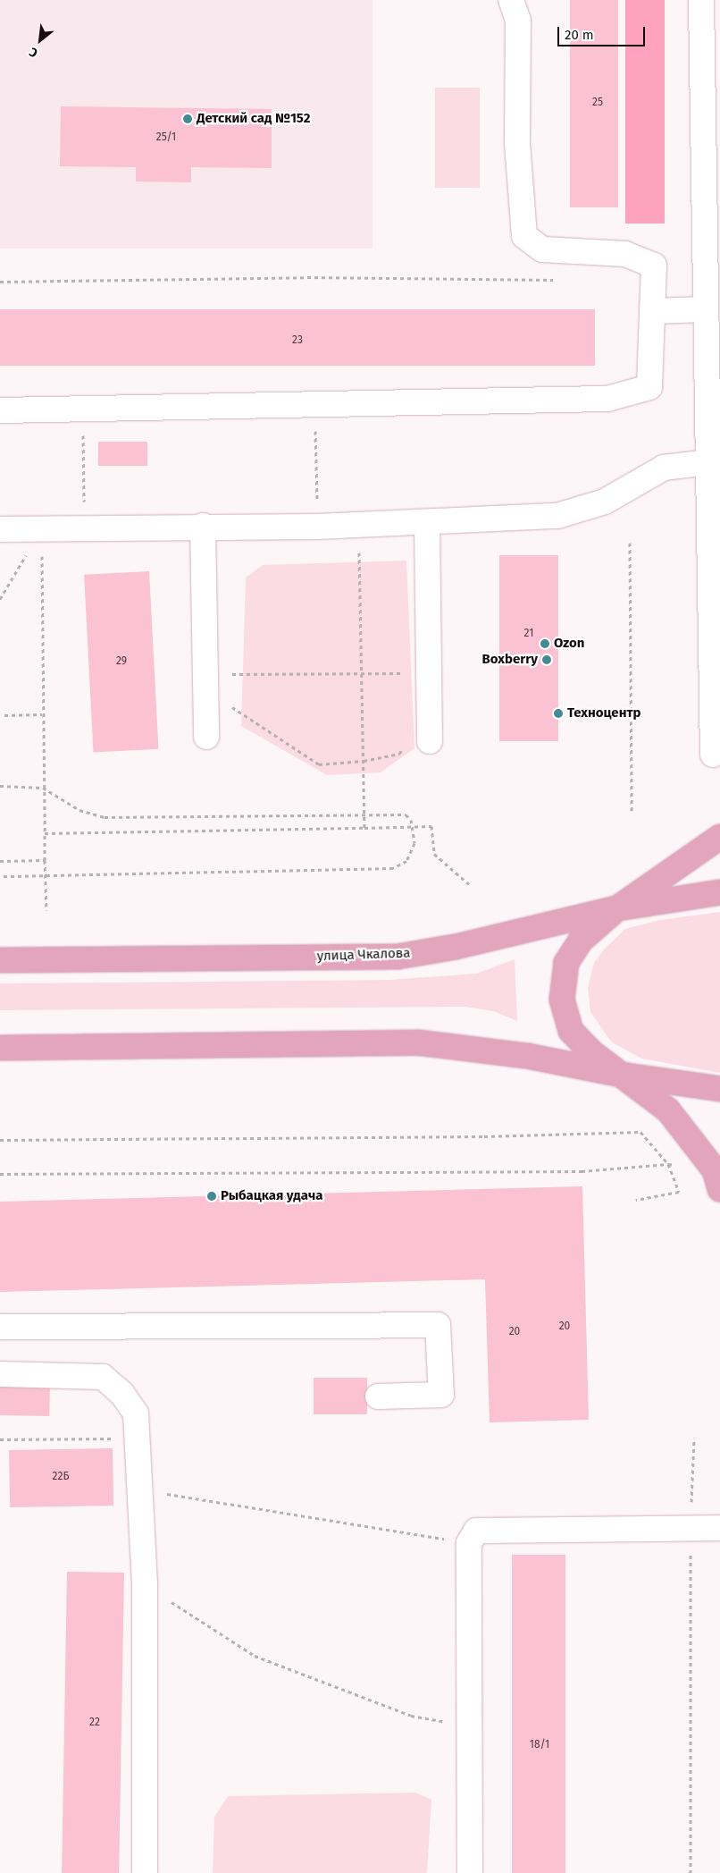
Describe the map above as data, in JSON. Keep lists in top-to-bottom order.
{
  "streets": {
    "main road": ["улица Чкалова"]
  },
  "places": [
    "Детский сад №152",
    "Ozon",
    "Boxberry",
    "Техноцентр",
    "Рыбацкая удача"
  ],
  "house_numbers": [
    "25",
    "25/1",
    "23",
    "21",
    "29",
    "20",
    "20",
    "22Б",
    "22",
    "18/1"
  ],
  "scale_bar": "20 m",
  "north": "bottom left"
}
